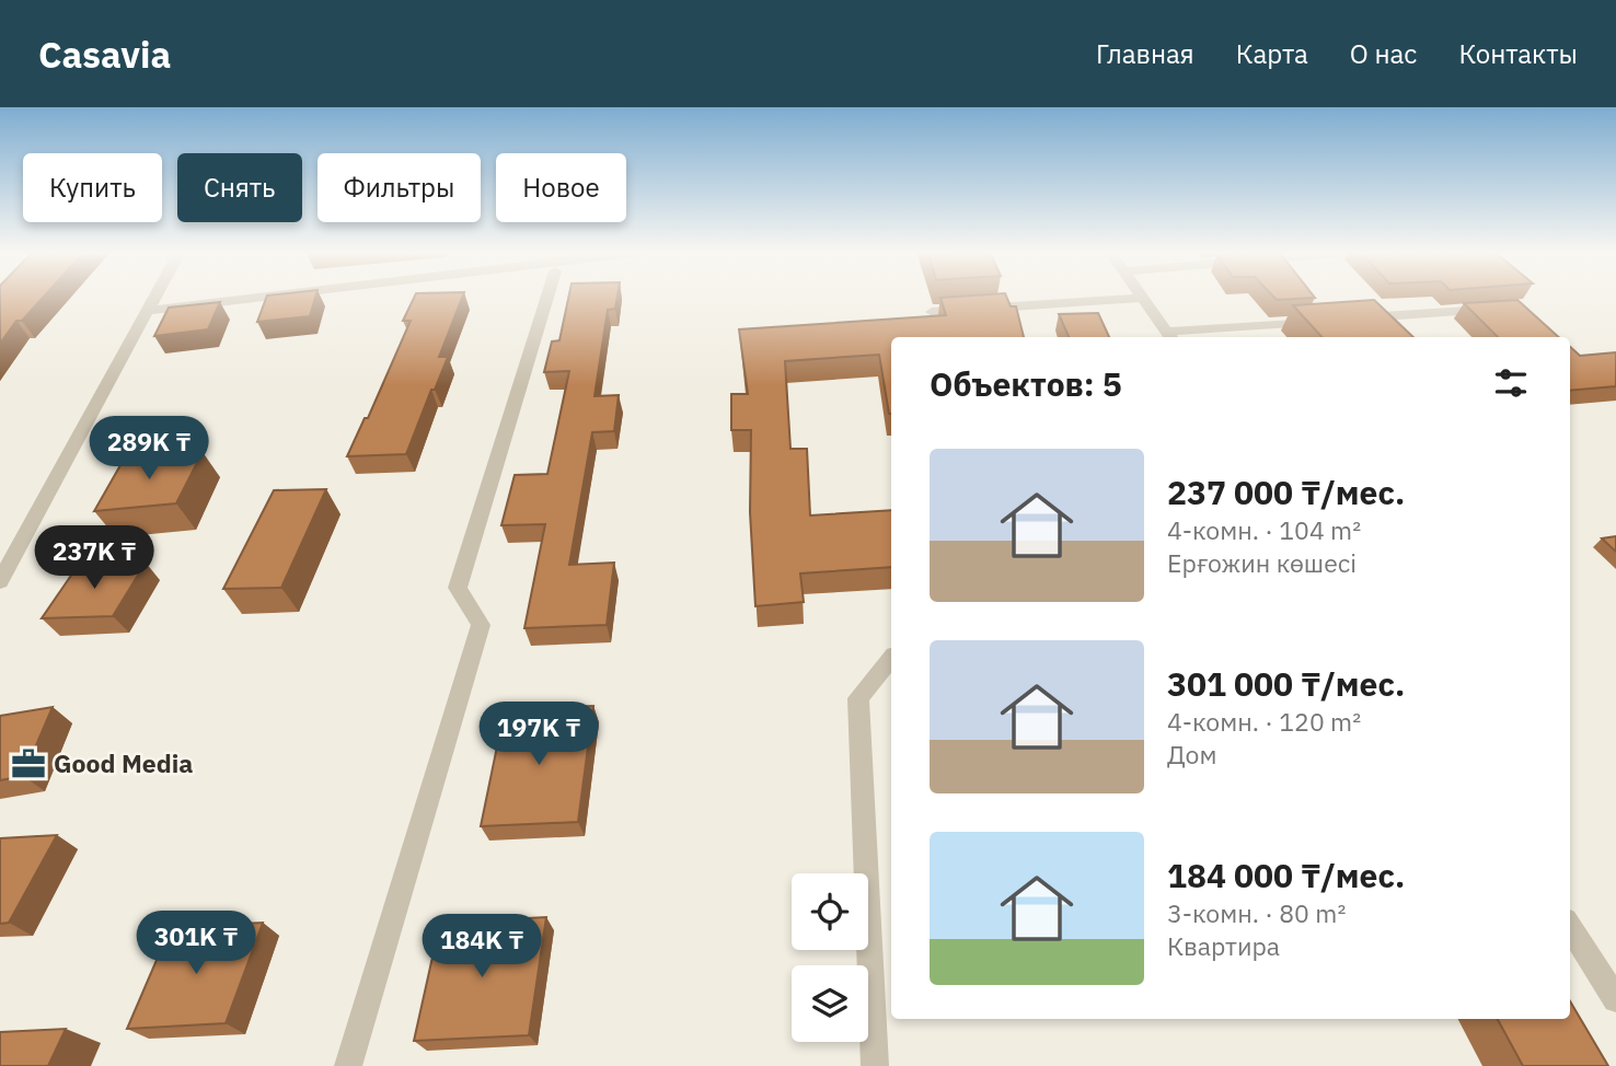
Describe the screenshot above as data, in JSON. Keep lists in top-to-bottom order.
{
  "places": {
    "office": ["Good Media"]
  },
  "page": {
    "header": "Casavia",
    "nav": [
      "Главная",
      "Карта",
      "О нас",
      "Контакты"
    ],
    "chip": [
      "Купить",
      "Снять",
      "Фильтры",
      "Новое"
    ],
    "heading": "Объектов: 5",
    "price": [
      "289K ₸",
      "237K ₸",
      "197K ₸",
      "301K ₸",
      "184K ₸"
    ],
    "list": [
      {
        "name": "237 000 ₸/мес.",
        "note": "4-комн. · 104 m² · Ерғожин көшесі"
      },
      {
        "name": "301 000 ₸/мес.",
        "note": "4-комн. · 120 m² · Дом"
      },
      {
        "name": "184 000 ₸/мес.",
        "note": "3-комн. · 80 m² · Квартира"
      }
    ]
  }
}
